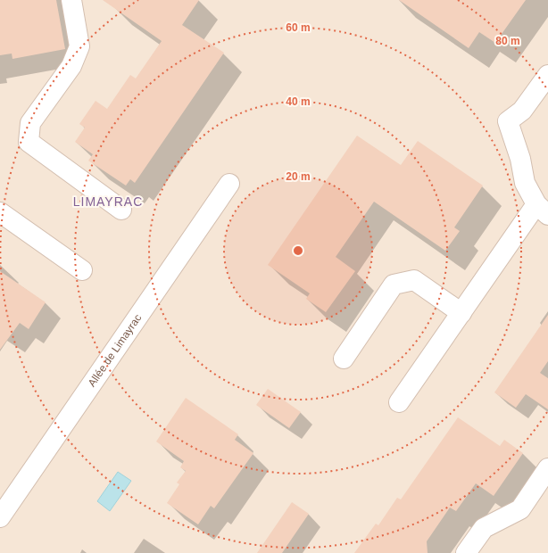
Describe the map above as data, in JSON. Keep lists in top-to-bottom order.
{
  "streets": {
    "street": ["Allée de Limayrac"]
  },
  "districts": ["LIMAYRAC"],
  "rings": [
    "60 m",
    "80 m",
    "40 m",
    "20 m"
  ]
}
